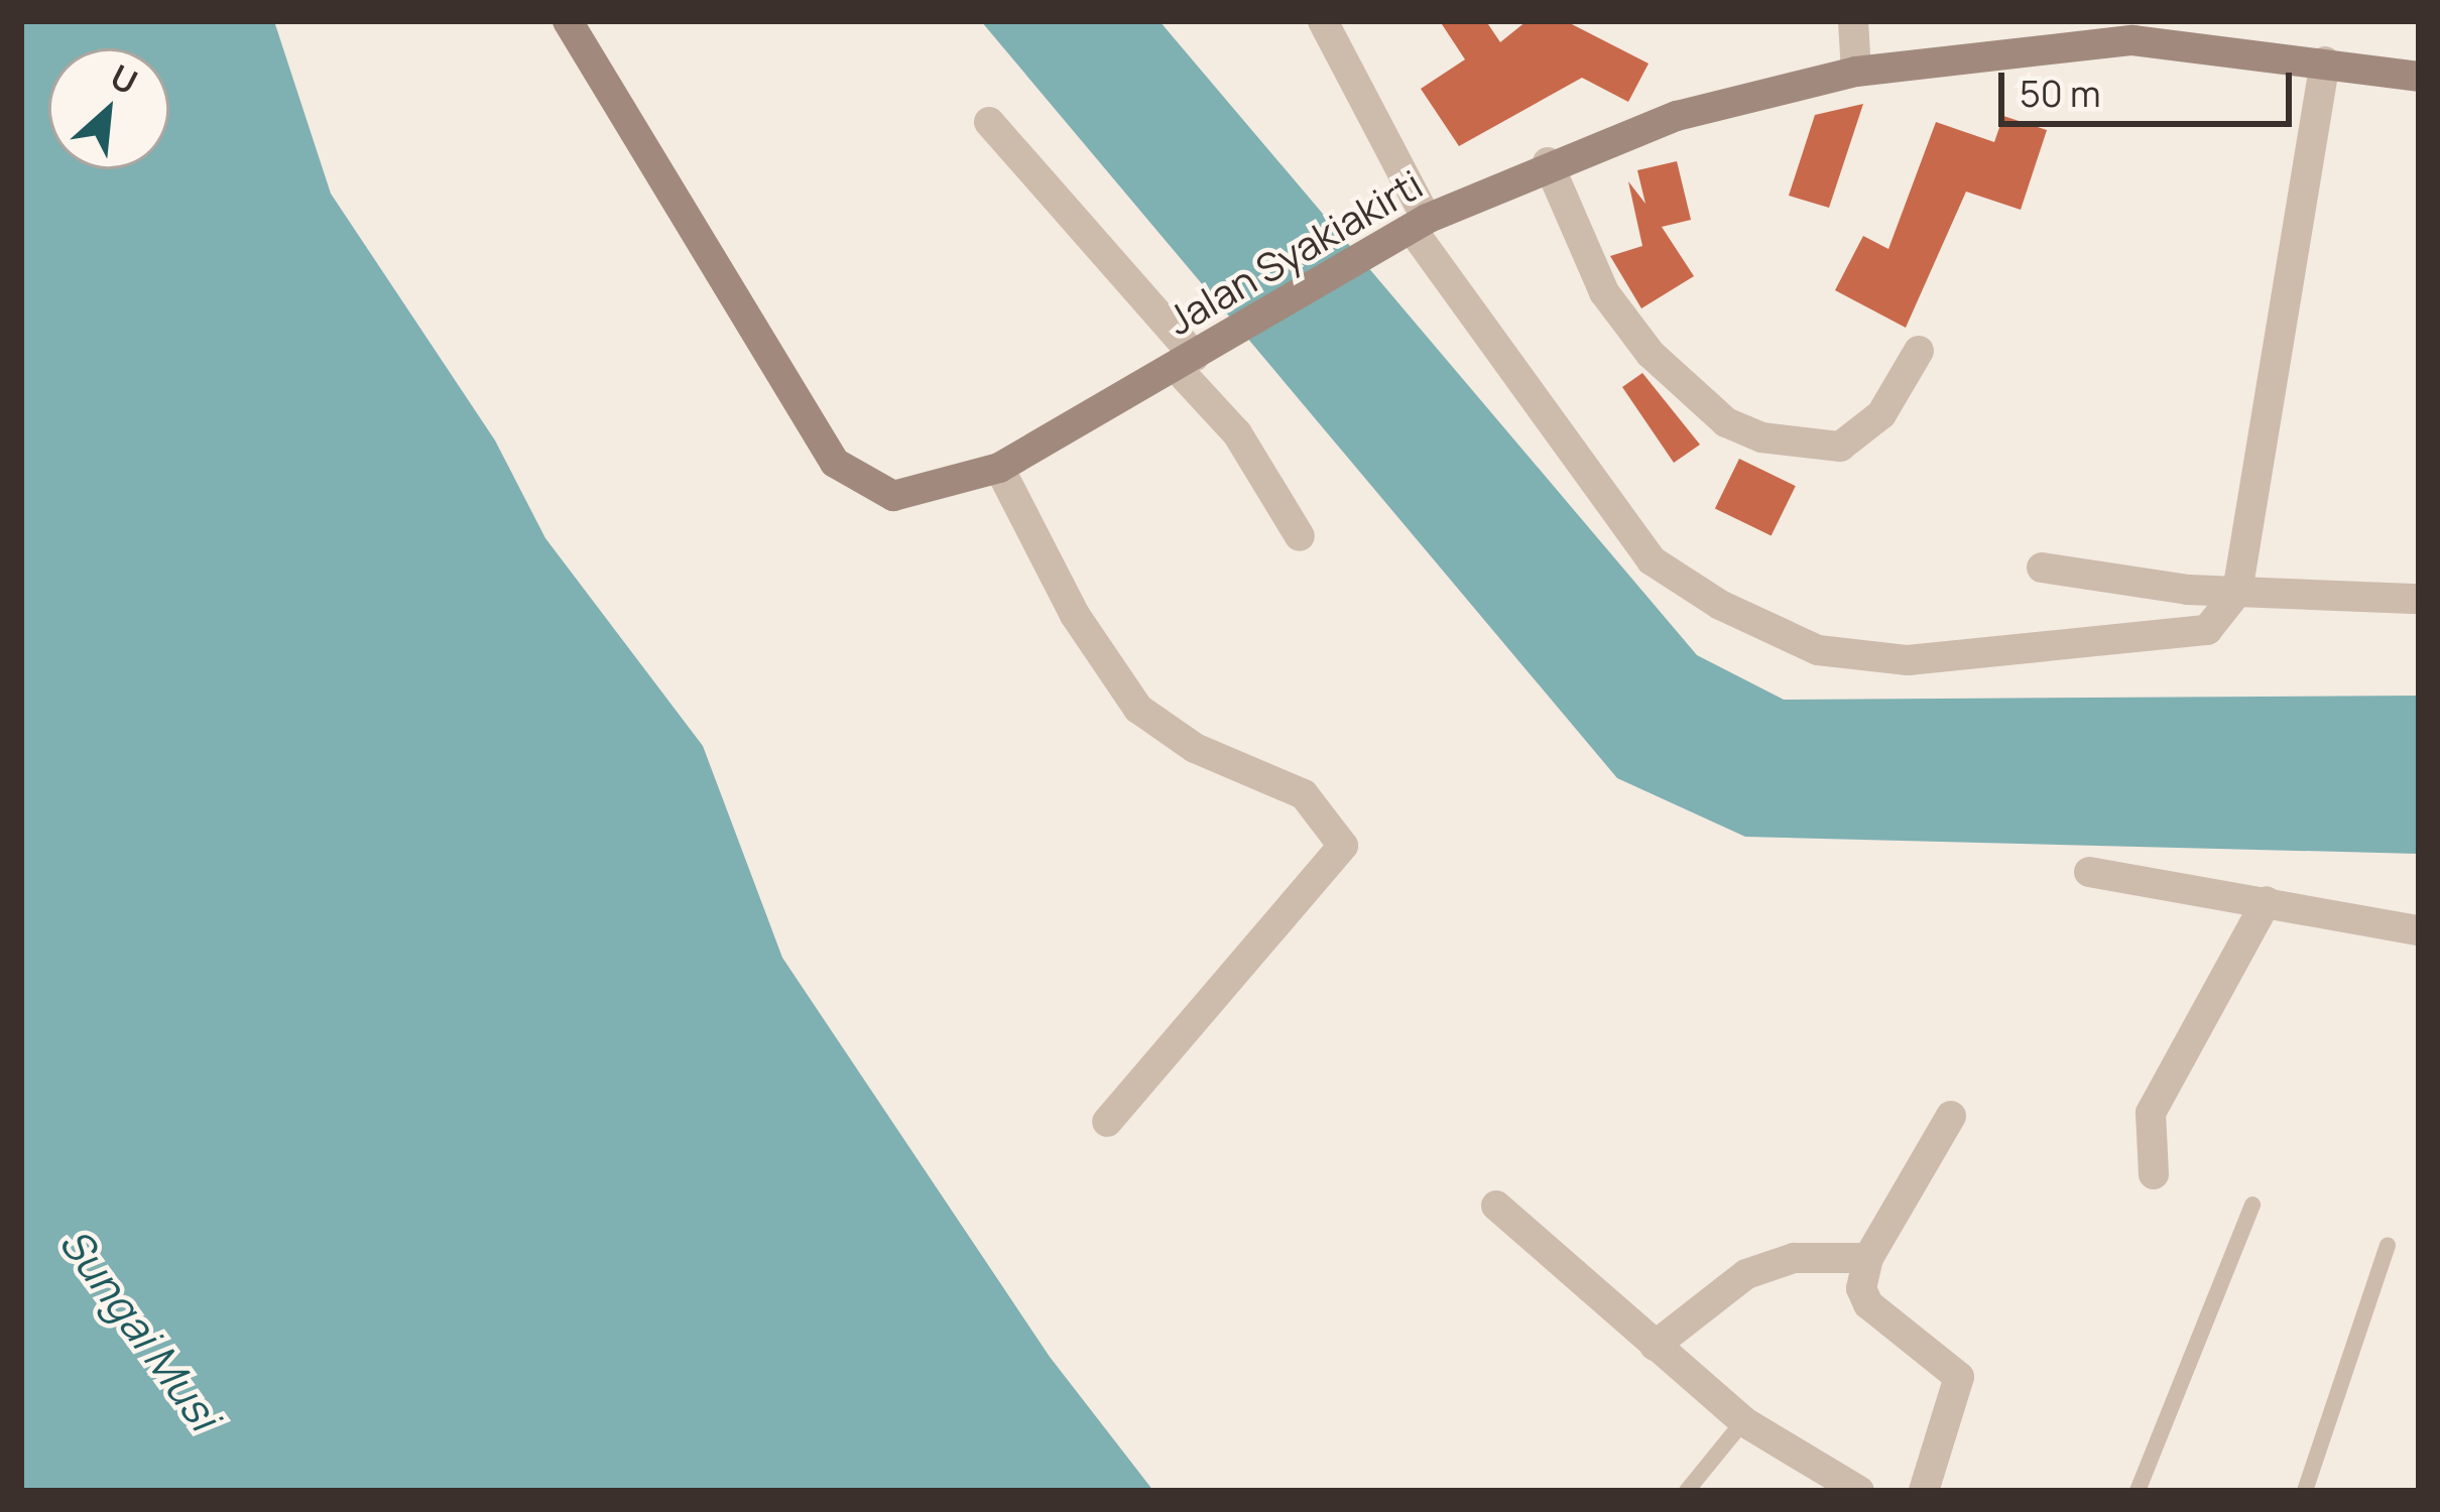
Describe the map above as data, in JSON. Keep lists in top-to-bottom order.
{
  "streets": {
    "street": ["Jalan Syakiakirti"]
  },
  "water": ["Sungai Musi"],
  "scale_bar": "50 m",
  "north": "top right"
}
